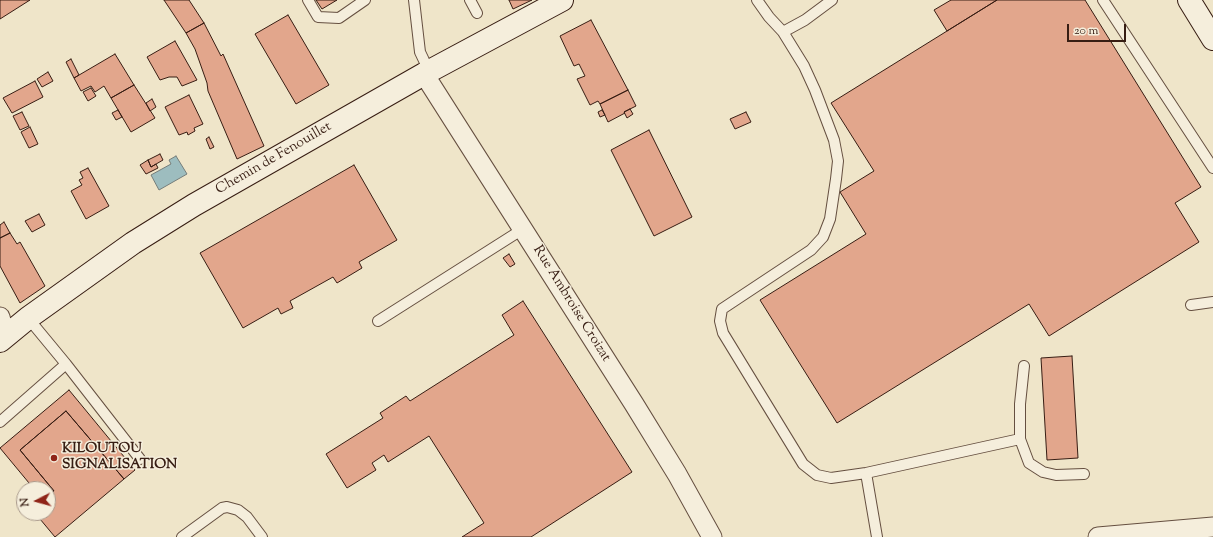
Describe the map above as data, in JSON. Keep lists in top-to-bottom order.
{
  "streets": {
    "street": ["Chemin de Fenouillet", "Rue Ambroise Croizat"]
  },
  "crossings": [
    ["Chemin de Fenouillet", "Rue Ambroise Croizat"]
  ],
  "places": ["KILOUTOU SIGNALISATION"],
  "scale_bar": "20 m",
  "north": "left"
}
